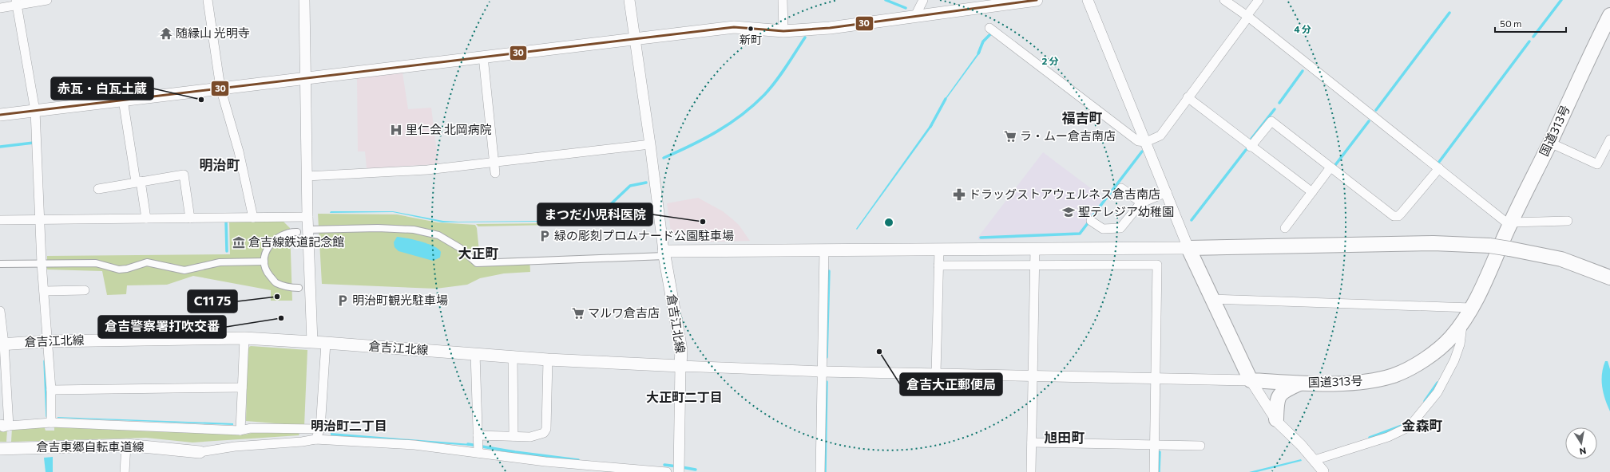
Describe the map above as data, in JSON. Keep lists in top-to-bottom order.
{
  "streets": {
    "highway": ["国道313号"],
    "main road": ["倉吉江北線", "倉吉東郷自転車道線"]
  },
  "districts": [
    "福吉町",
    "明治町",
    "大正町",
    "大正町二丁目",
    "明治町二丁目",
    "金森町",
    "旭田町"
  ],
  "places": {
    "other": [
      "新町",
      "赤瓦・白瓦土蔵",
      "まつだ小児科医院",
      "C11 75",
      "倉吉警察署打吹交番",
      "倉吉大正郵便局"
    ],
    "temple": ["随縁山 光明寺"],
    "hospital": ["里仁会 北岡病院"],
    "supermarket": ["ラ・ムー倉吉南店", "マルワ倉吉店"],
    "pharmacy": ["ドラッグストアウェルネス倉吉南店"],
    "school or university": ["聖テレジア幼稚園"],
    "parking": ["緑の彫刻プロムナード公園駐車場", "明治町観光駐車場"],
    "museum": ["倉吉線鉄道記念館"]
  },
  "lines": ["transit line 30"],
  "scale_bar": "50 m",
  "north": "bottom",
  "rings": ["4 分", "2 分"]
}
